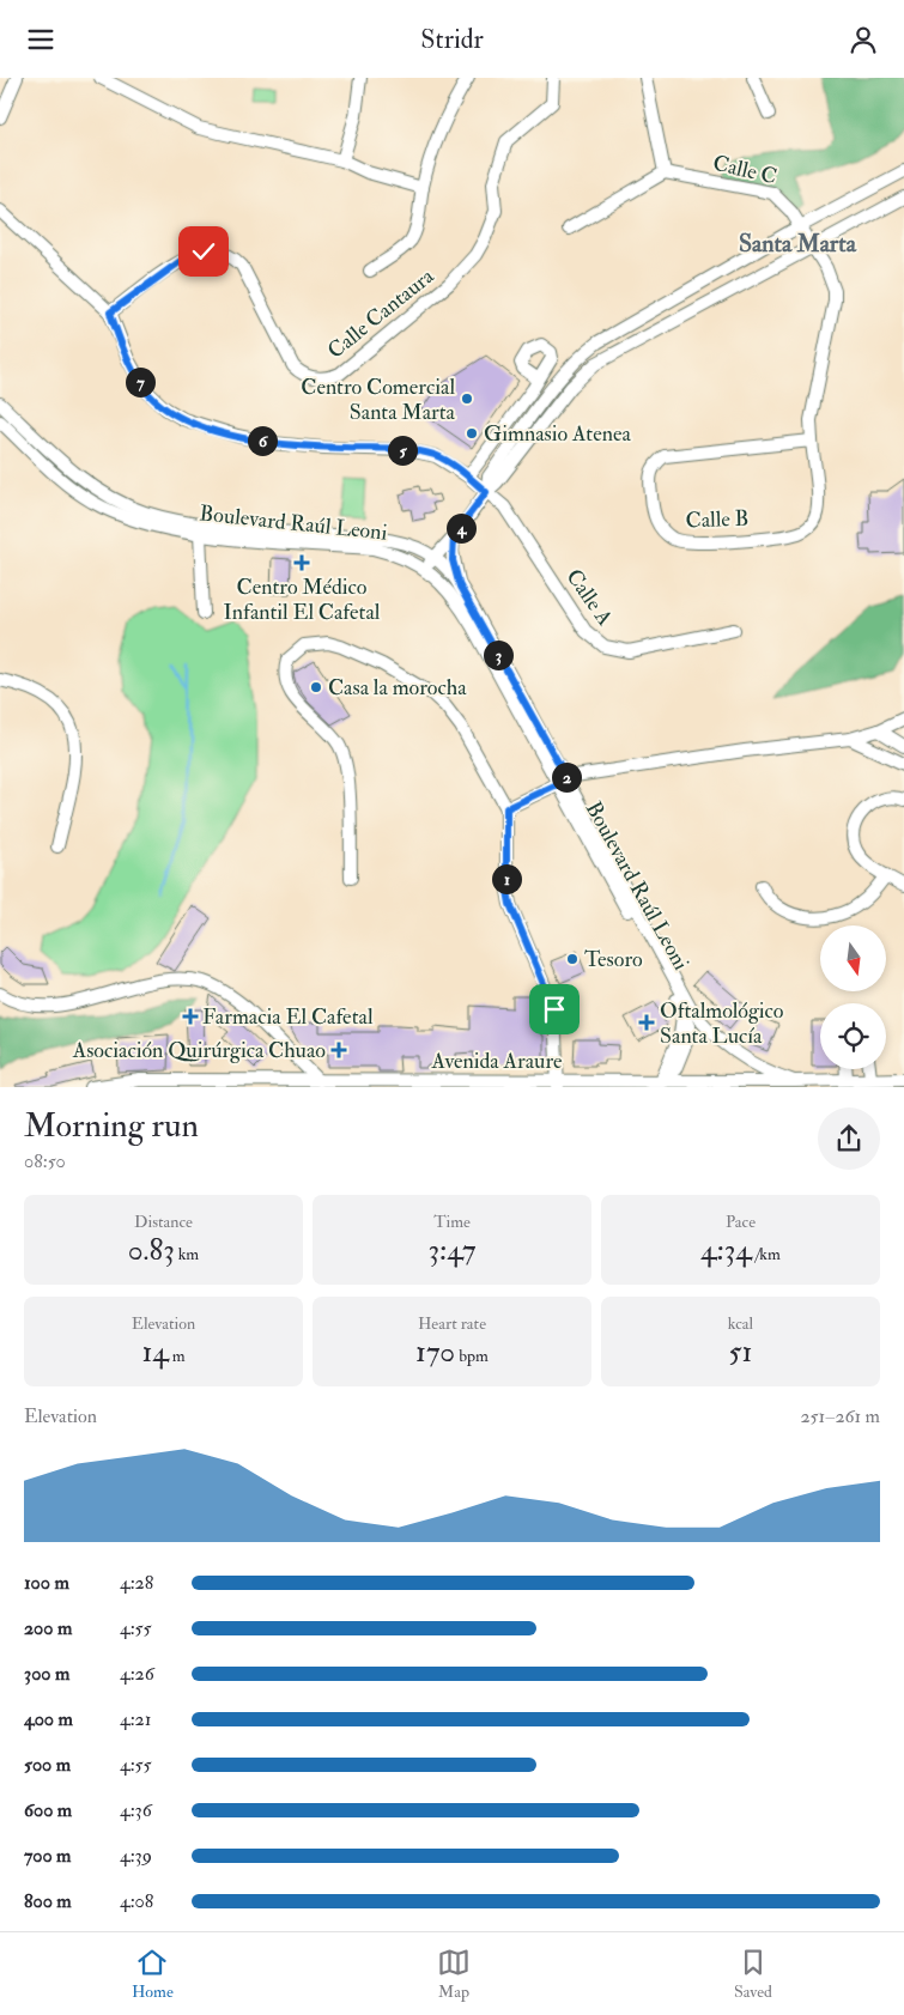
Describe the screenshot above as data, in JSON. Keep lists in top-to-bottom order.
{
  "streets": {
    "street": [
      "Calle C",
      "Calle Cantaura",
      "Calle B",
      "Boulevard Raúl Leoni",
      "Calle A",
      "Avenida Araure"
    ]
  },
  "crossings": [
    ["Calle C", "Calle B"],
    ["Calle Cantaura", "Calle A"],
    ["Boulevard Raúl Leoni", "Avenida Araure"]
  ],
  "districts": ["Santa Marta"],
  "places": {
    "other": [
      "Centro Comercial Santa Marta",
      "Gimnasio Atenea",
      "Casa la morocha",
      "Tesoro"
    ],
    "health": [
      "Centro Médico Infantil El Cafetal",
      "Farmacia El Cafetal",
      "Oftalmológico Santa Lucía",
      "Asociación Quirúrgica Chuao"
    ]
  },
  "north": "bottom",
  "page": {
    "header": "Stridr",
    "pins": [
      "7",
      "6",
      "5",
      "4",
      "3",
      "2",
      "1"
    ],
    "heading": ["Morning run", "08:50"],
    "stats": [
      ["Distance", "0.83 km"],
      ["Time", "3:47"],
      ["Pace", "4:34 /km"],
      ["Elevation", "14 m"],
      ["Heart rate", "170 bpm"],
      ["kcal", "51"]
    ],
    "chart": ["Elevation", "251–261 m"],
    "list": [
      {
        "name": "100 m",
        "note": "4:28"
      },
      {
        "name": "200 m",
        "note": "4:55"
      },
      {
        "name": "300 m",
        "note": "4:26"
      },
      {
        "name": "400 m",
        "note": "4:21"
      },
      {
        "name": "500 m",
        "note": "4:55"
      },
      {
        "name": "600 m",
        "note": "4:36"
      },
      {
        "name": "700 m",
        "note": "4:39"
      },
      {
        "name": "800 m",
        "note": "4:08"
      }
    ],
    "tabs": ["Home", "Map", "Saved"]
  }
}
